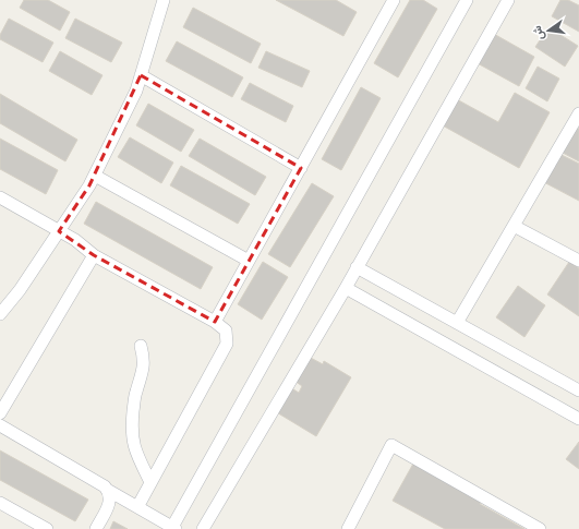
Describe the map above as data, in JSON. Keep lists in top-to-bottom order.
{
  "north": "left"
}
